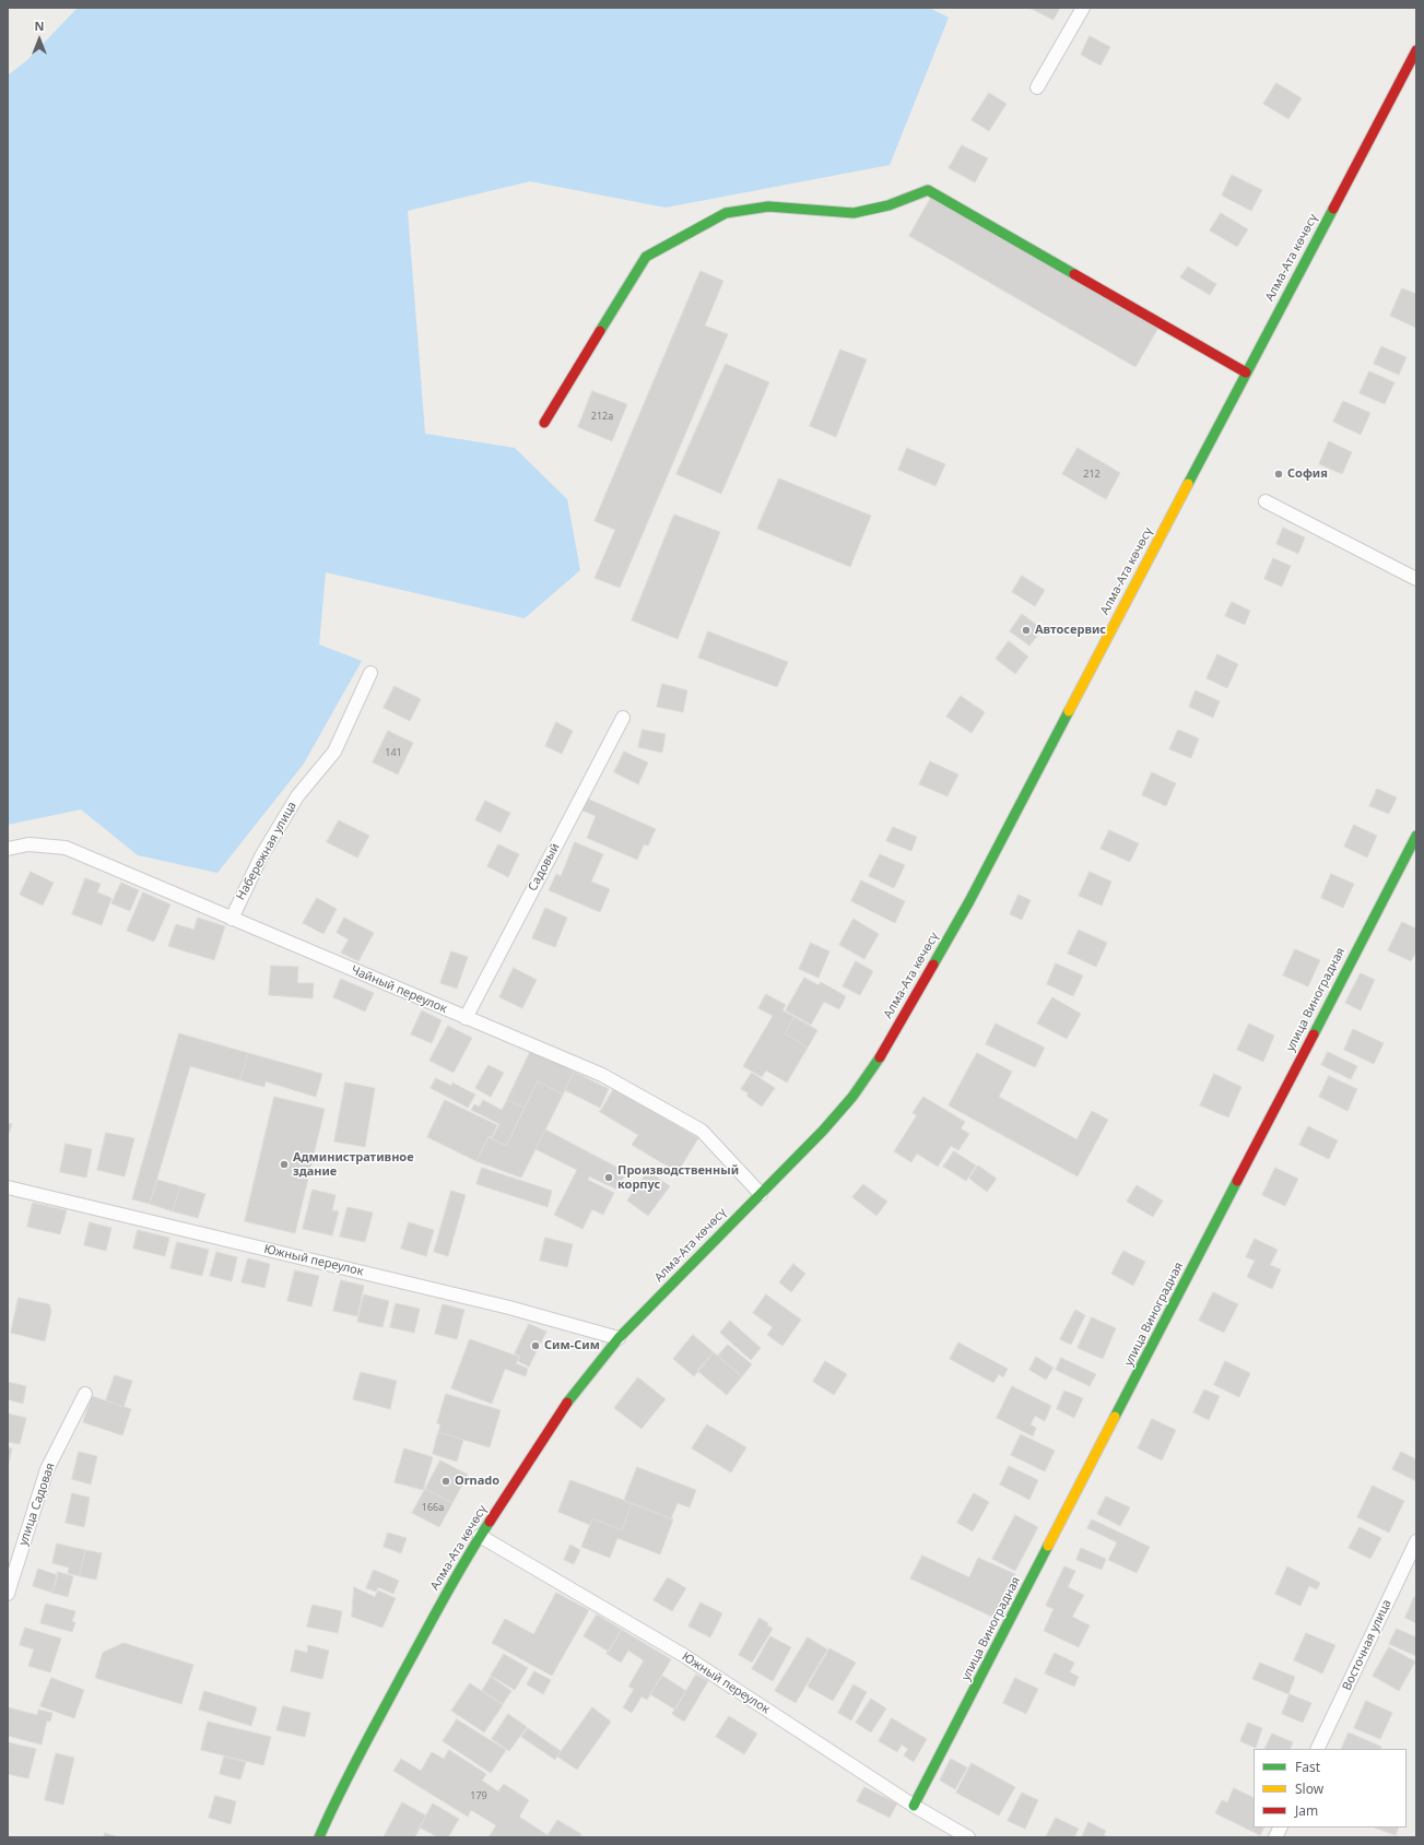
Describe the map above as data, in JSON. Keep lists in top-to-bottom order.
{
  "streets": {
    "main road": ["Алма-Ата көчөсү", "улица Виноградная"],
    "street": [
      "Набережная улица",
      "Садовый",
      "Чайный переулок",
      "Южный переулок",
      "улица Садовая",
      "Восточная улица"
    ]
  },
  "crossings": [
    ["Алма-Ата көчөсү", "Чайный переулок"],
    ["Алма-Ата көчөсү", "Южный переулок"],
    ["Набережная улица", "Чайный переулок"],
    ["Садовый", "Чайный переулок"],
    ["улица Виноградная", "Южный переулок"]
  ],
  "places": [
    "София",
    "Автосервис",
    "Административное здание",
    "Производственный корпус",
    "Сим-Сим",
    "Ornado"
  ],
  "house_numbers": [
    "212а",
    "212",
    "141",
    "166а",
    "179"
  ],
  "legend": ["Fast", "Slow", "Jam"],
  "north": "top"
}
